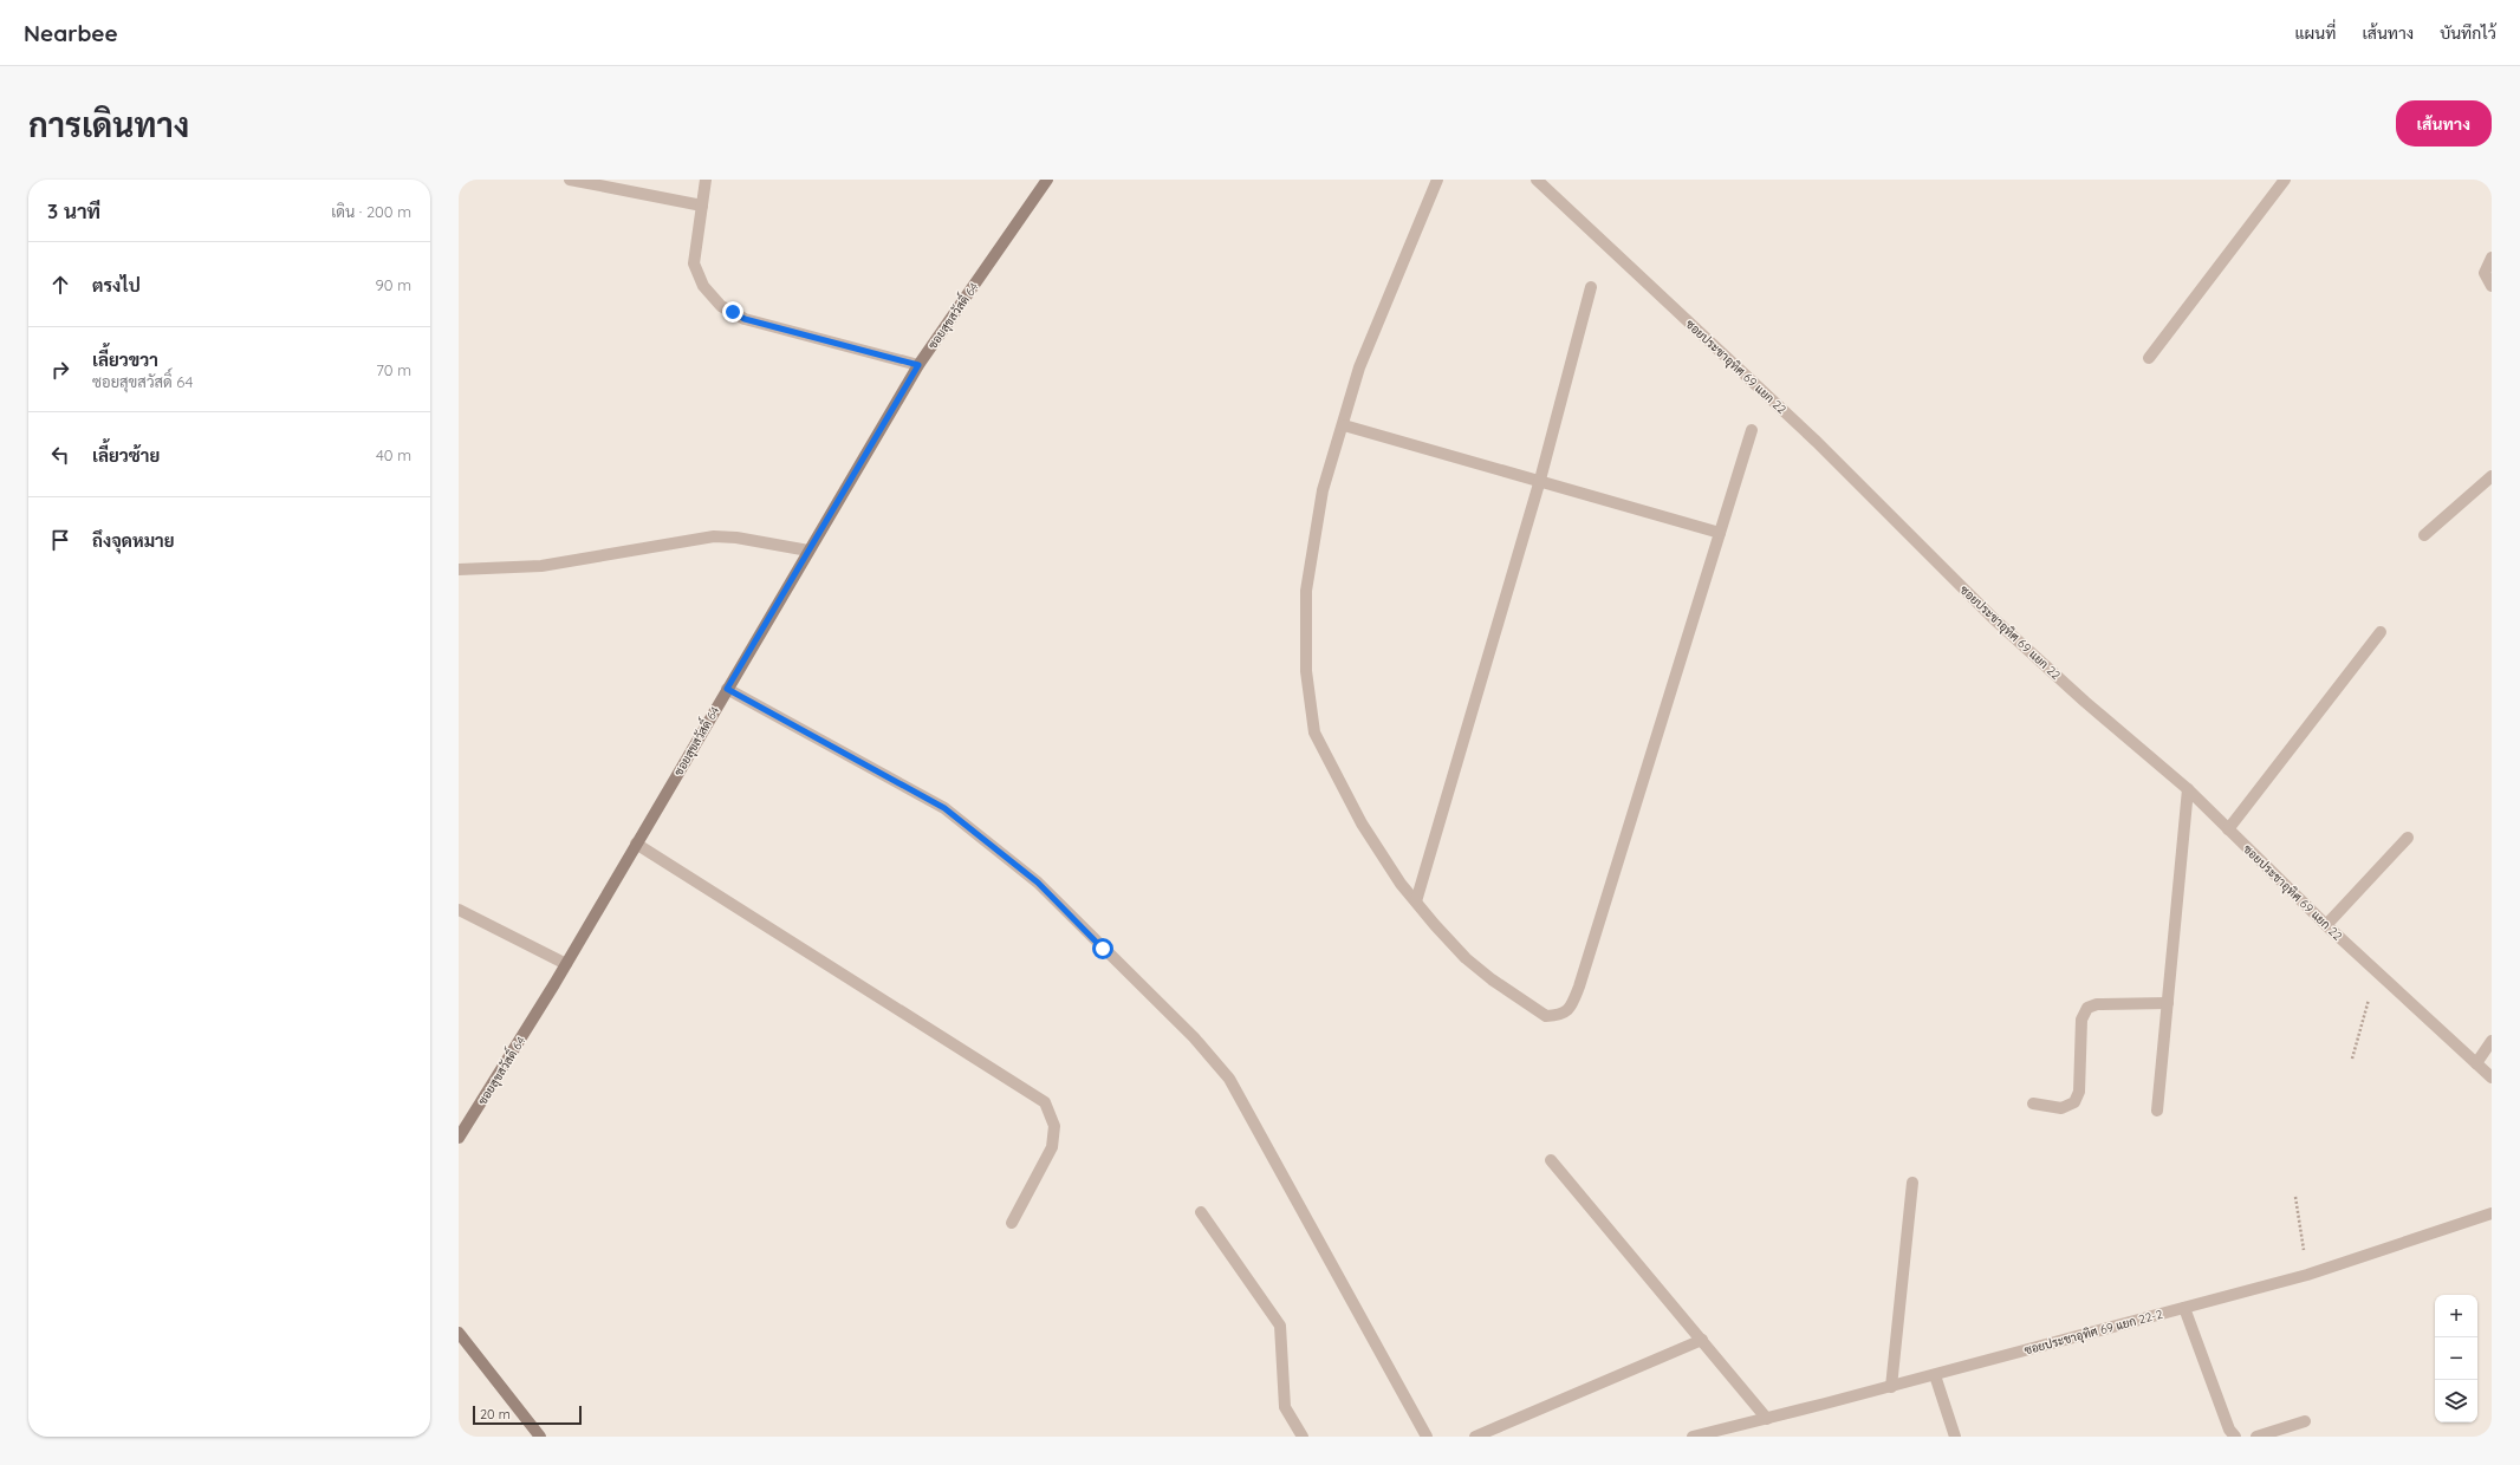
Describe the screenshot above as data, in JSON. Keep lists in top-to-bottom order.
{
  "streets": {
    "street": ["ซอยสุขสวัสดิ์ 64", "ซอยประชาอุทิศ 69 แยก 22", "ซอยประชาอุทิศ 69 แยก 22-2"]
  },
  "scale_bar": "20 m",
  "page": {
    "header": "Nearbee",
    "nav": ["แผนที่", "เส้นทาง", "บันทึกไว้"],
    "buttons": "เส้นทาง",
    "title": "การเดินทาง",
    "heading": ["3 นาที", "เดิน · 200 m"],
    "list": [
      ["ตรงไป", "90 m"],
      ["เลี้ยวขวา", "ซอยสุขสวัสดิ์ 64", "70 m"],
      ["เลี้ยวซ้าย", "40 m"],
      "ถึงจุดหมาย"
    ],
    "map_buttons": ["+", "−"],
    "scale": "20 m"
  }
}
